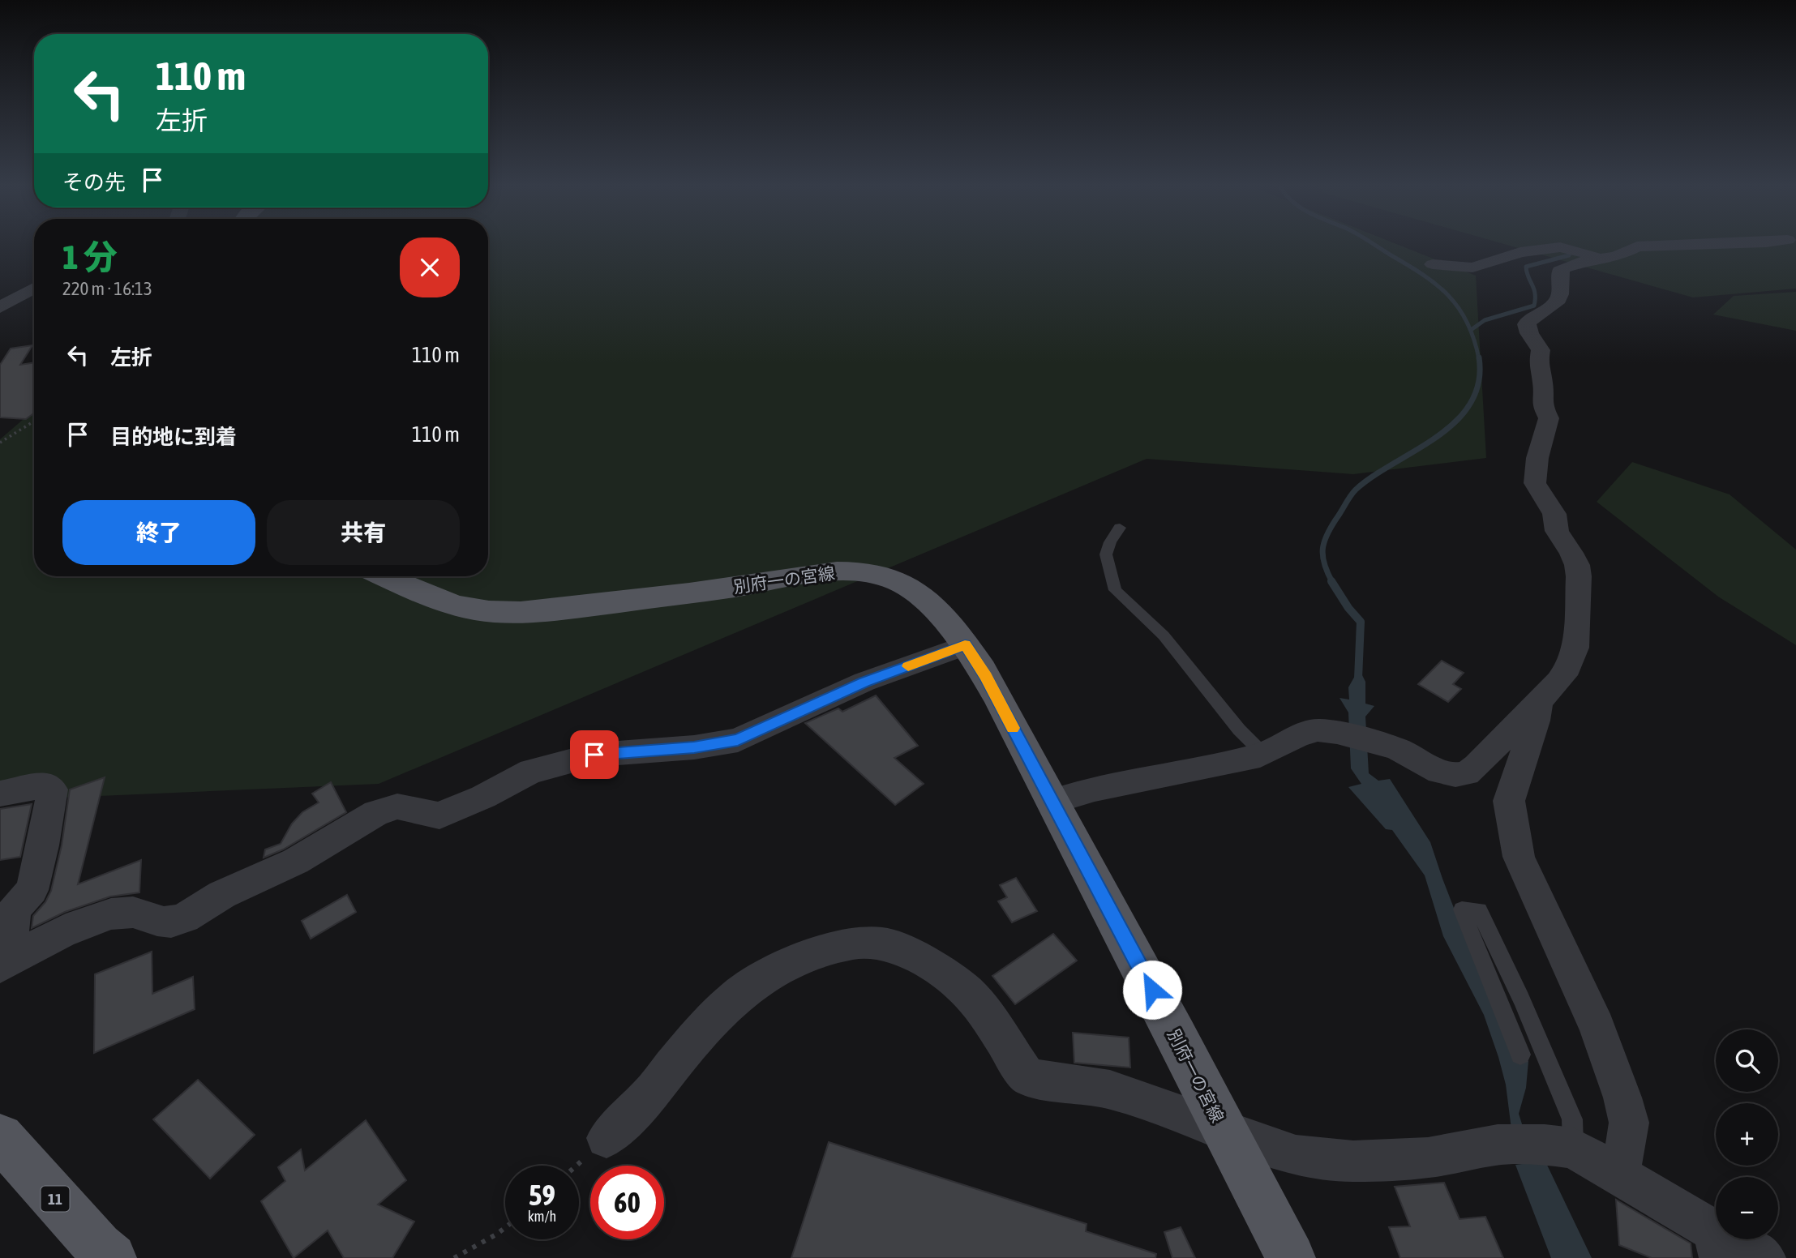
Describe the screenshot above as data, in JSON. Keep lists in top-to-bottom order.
{
  "streets": {
    "main road": ["別府一の宮線", "11"]
  },
  "page": {
    "turn": ["110 m", "左折"],
    "then": "その先",
    "heading": ["1 分", "220 m · 16:13"],
    "list": [
      {
        "name": "左折",
        "value": "110 m"
      },
      {
        "name": "目的地に到着",
        "value": "110 m"
      }
    ],
    "buttons": ["終了", "共有"],
    "map_buttons": ["+", "−"],
    "speed": "59 km/h",
    "limit": "60"
  }
}
